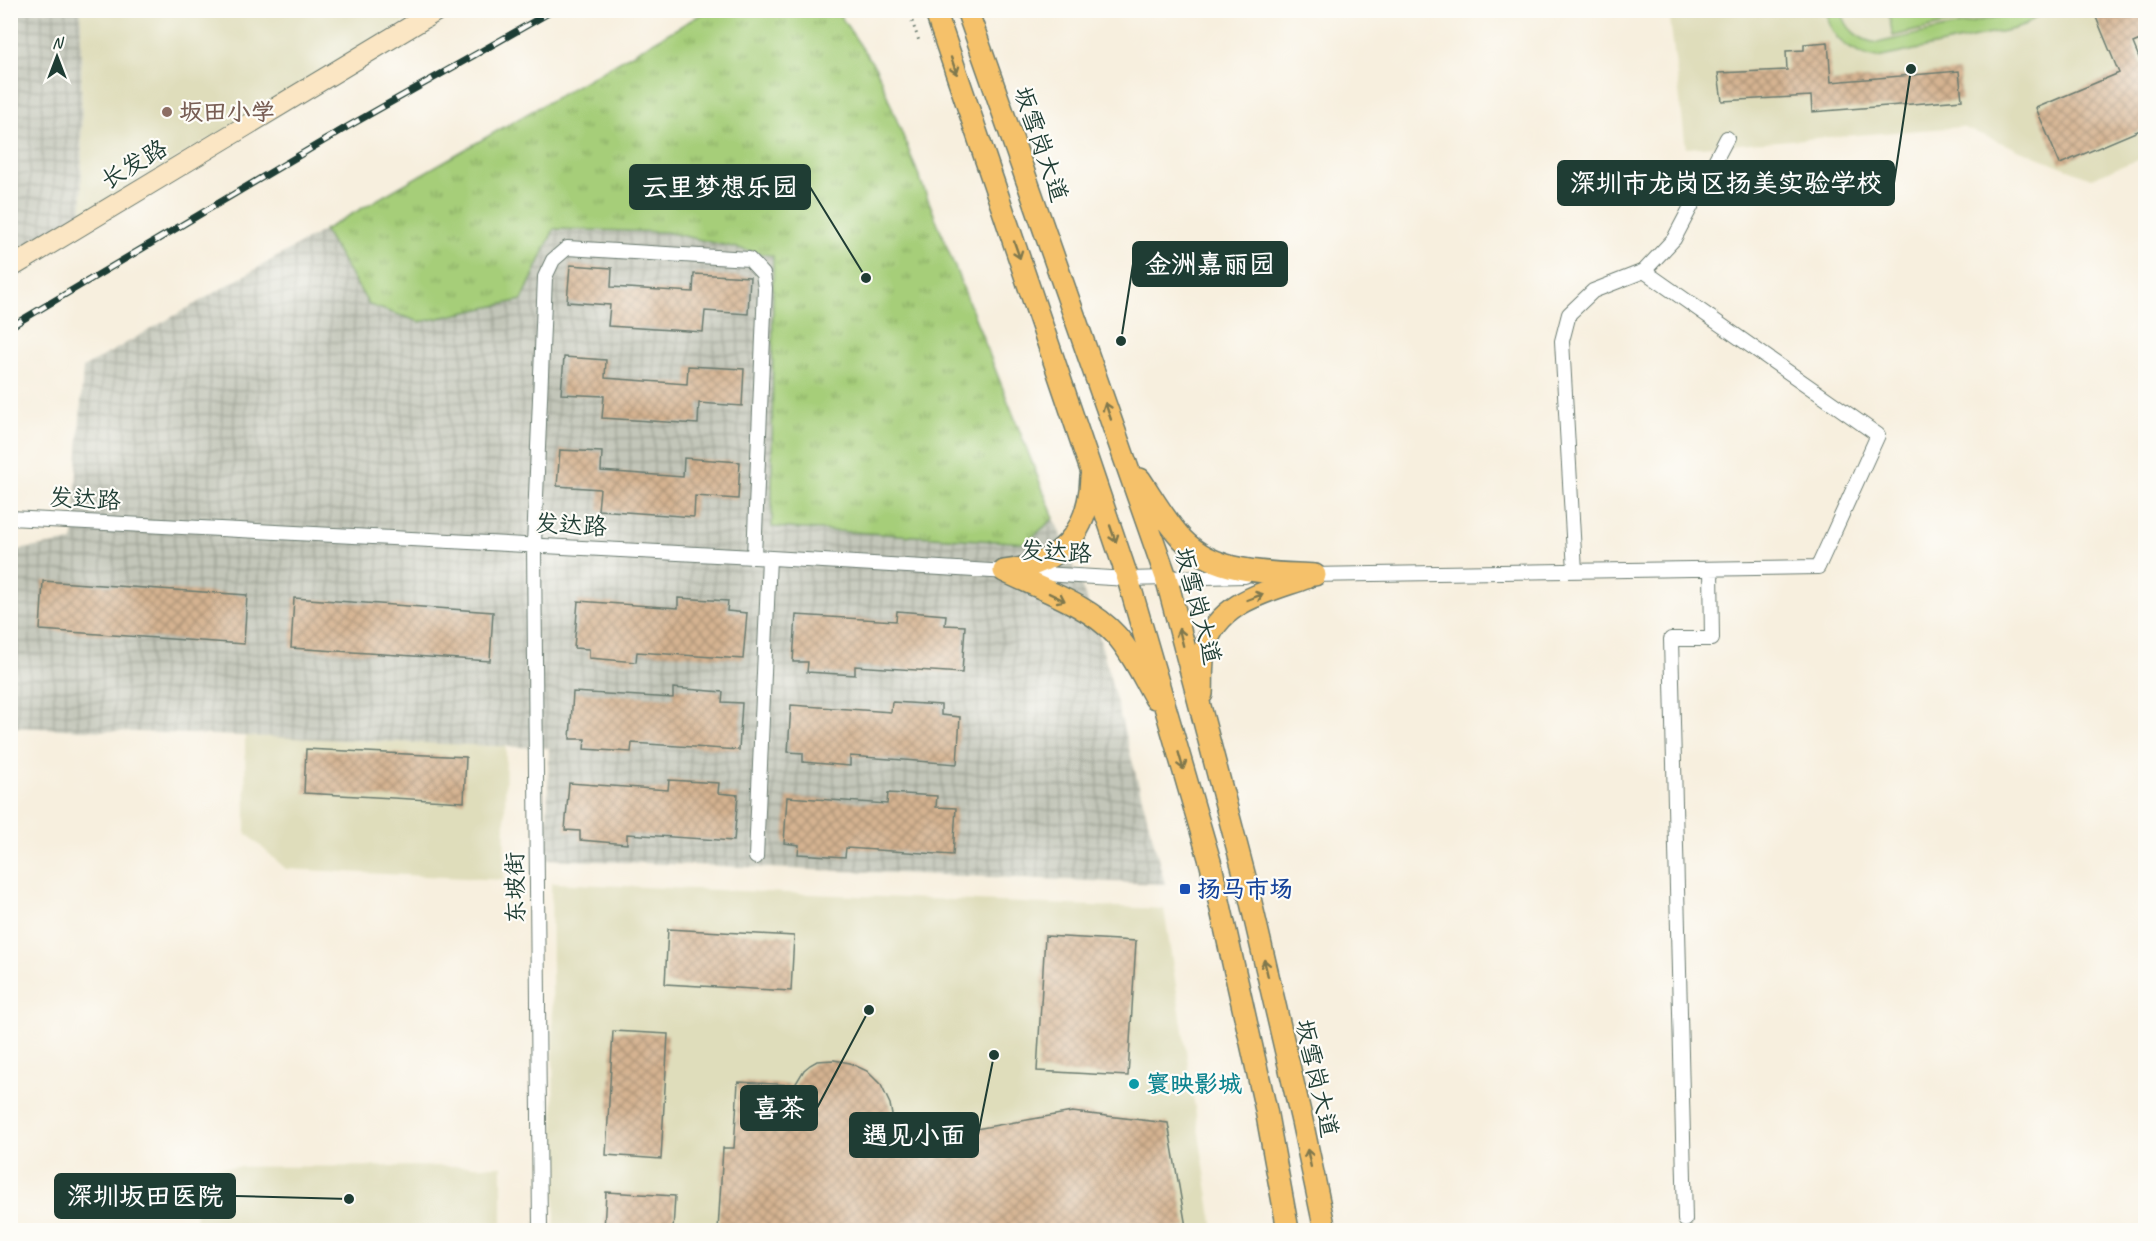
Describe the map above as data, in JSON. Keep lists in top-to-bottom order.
{
  "streets": {
    "main road": ["坂雪岗大道"],
    "street": ["长发路", "发达路", "东坡街"]
  },
  "crossings": [
    ["坂雪岗大道", "发达路"],
    ["发达路", "东坡街"]
  ],
  "places": {
    "other": [
      "深圳市龙岗区扬美实验学校",
      "坂田小学",
      "云里梦想乐园",
      "金洲嘉丽园",
      "喜茶",
      "遇见小面",
      "寰映影城",
      "深圳坂田医院"
    ],
    "transit": ["扬马市场"]
  },
  "north": "top"
}
